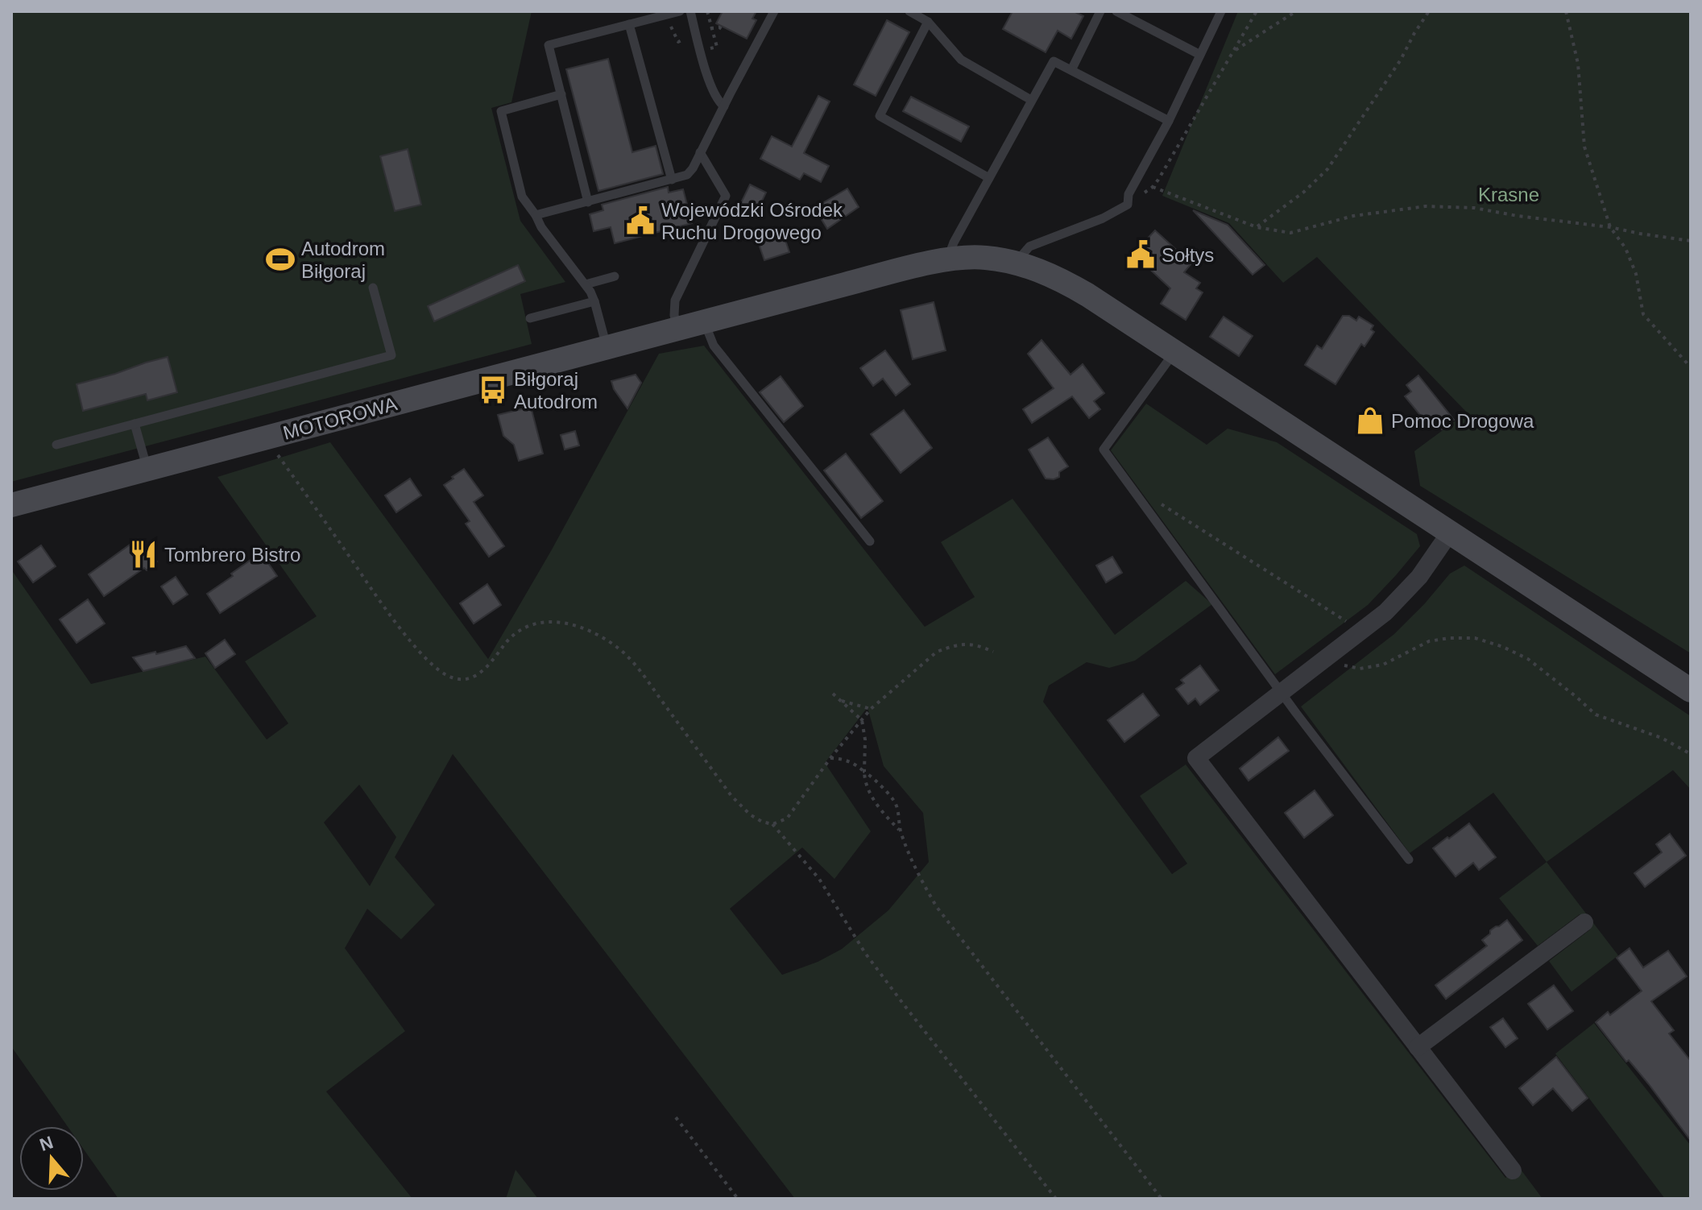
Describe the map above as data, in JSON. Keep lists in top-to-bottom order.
{
  "streets": {
    "street": ["MOTOROWA"]
  },
  "parks": ["Krasne"],
  "places": {
    "public building": ["Wojewódzki Ośrodek Ruchu Drogowego", "Sołtys"],
    "sports": ["Autodrom Biłgoraj"],
    "bus stop": ["Biłgoraj Autodrom"],
    "shop": ["Pomoc Drogowa"],
    "restaurant": ["Tombrero Bistro"]
  },
  "north": "top"
}
